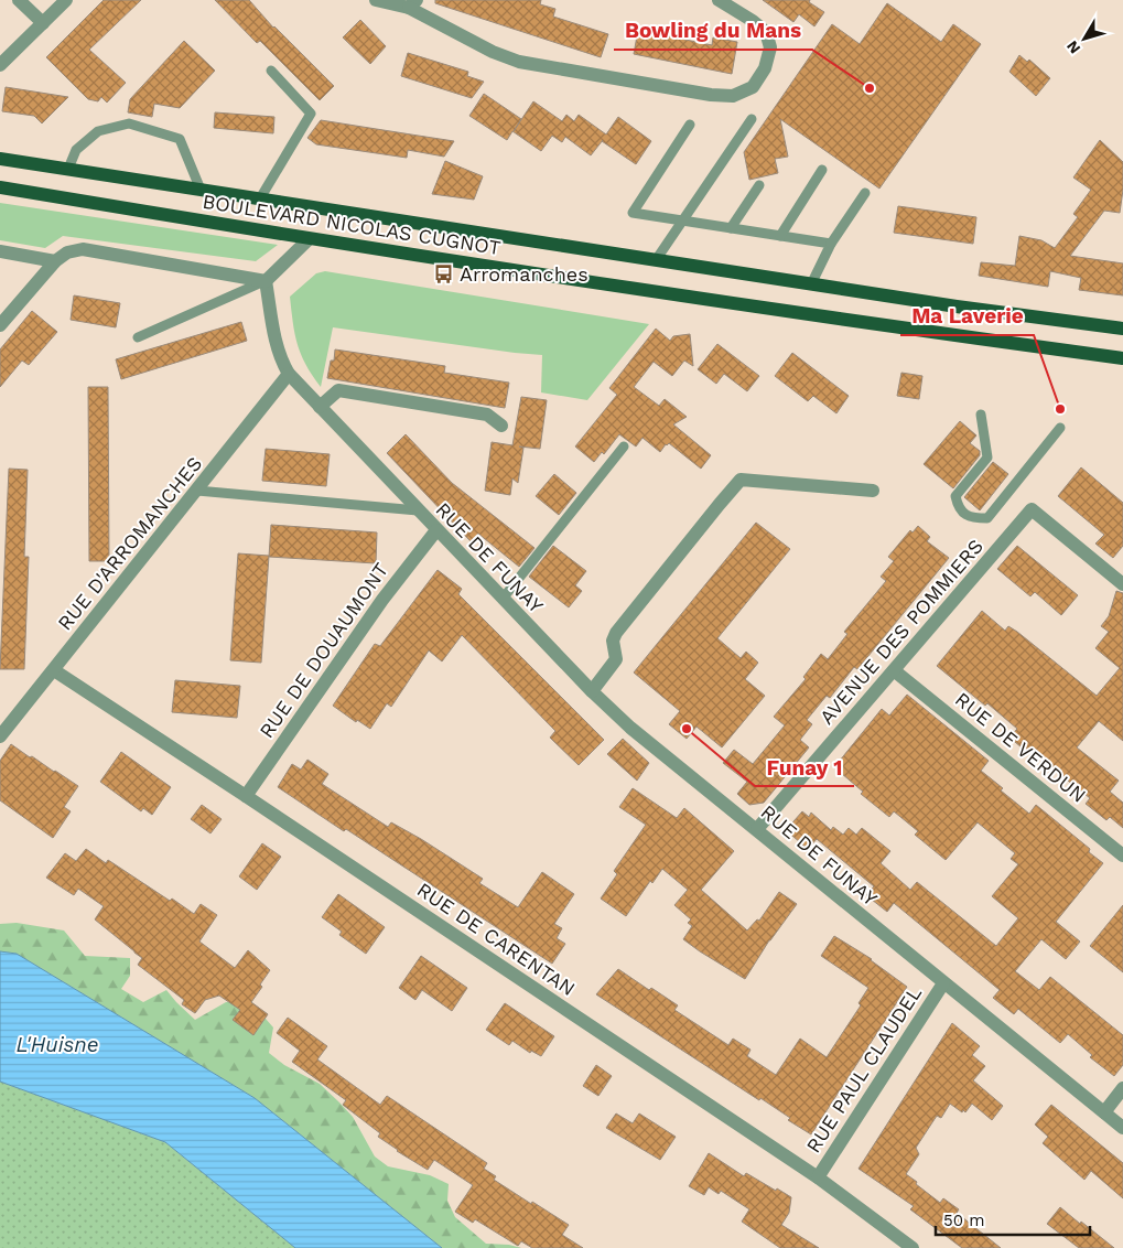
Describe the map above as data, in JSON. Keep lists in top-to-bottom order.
{
  "streets": {
    "main road": ["BOULEVARD NICOLAS CUGNOT"],
    "street": [
      "RUE D'ARROMANCHES",
      "RUE DE FUNAY",
      "AVENUE DES POMMIERS",
      "RUE DE DOUAUMONT",
      "RUE DE VERDUN",
      "RUE DE CARENTAN",
      "RUE PAUL CLAUDEL"
    ]
  },
  "crossings": [
    ["RUE D'ARROMANCHES", "RUE DE FUNAY"],
    ["RUE D'ARROMANCHES", "RUE DE CARENTAN"],
    ["RUE DE FUNAY", "AVENUE DES POMMIERS"],
    ["RUE DE FUNAY", "RUE DE DOUAUMONT"],
    ["RUE DE FUNAY", "RUE PAUL CLAUDEL"],
    ["AVENUE DES POMMIERS", "RUE DE VERDUN"],
    ["RUE DE DOUAUMONT", "RUE DE CARENTAN"],
    ["RUE DE CARENTAN", "RUE PAUL CLAUDEL"]
  ],
  "water": ["L'Huisne"],
  "places": {
    "other": ["Bowling du Mans", "Ma Laverie", "Funay 1"],
    "bus stop": ["Arromanches"]
  },
  "scale_bar": "50 m",
  "north": "bottom left"
}
